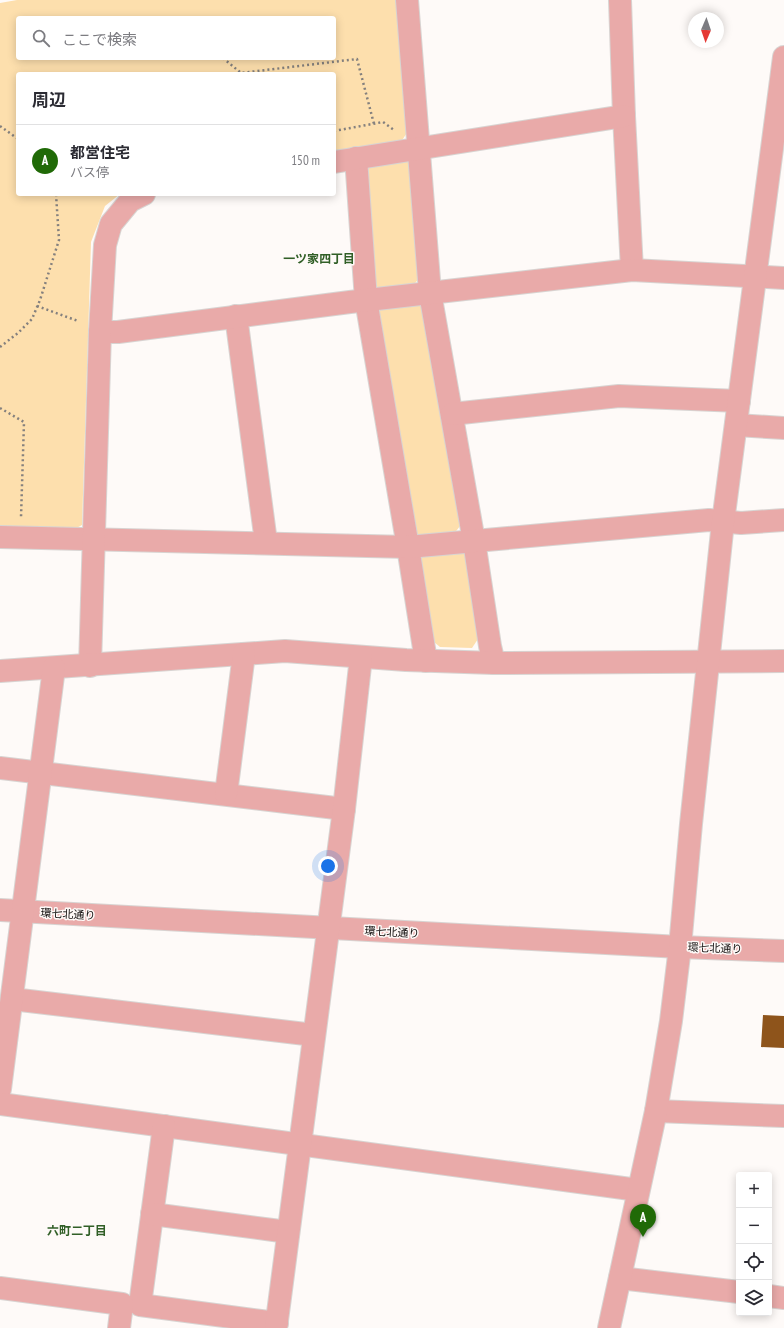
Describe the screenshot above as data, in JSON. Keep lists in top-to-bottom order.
{
  "streets": {
    "street": ["環七北通り"]
  },
  "districts": ["一ツ家四丁目", "六町二丁目"],
  "north": "bottom",
  "page": {
    "search": "ここで検索",
    "heading": "周辺",
    "list": [
      {
        "mark": "A",
        "name": "都営住宅",
        "note": "バス停",
        "value": "150 m"
      }
    ],
    "map_buttons": ["+", "−"],
    "pins": "A"
  }
}
